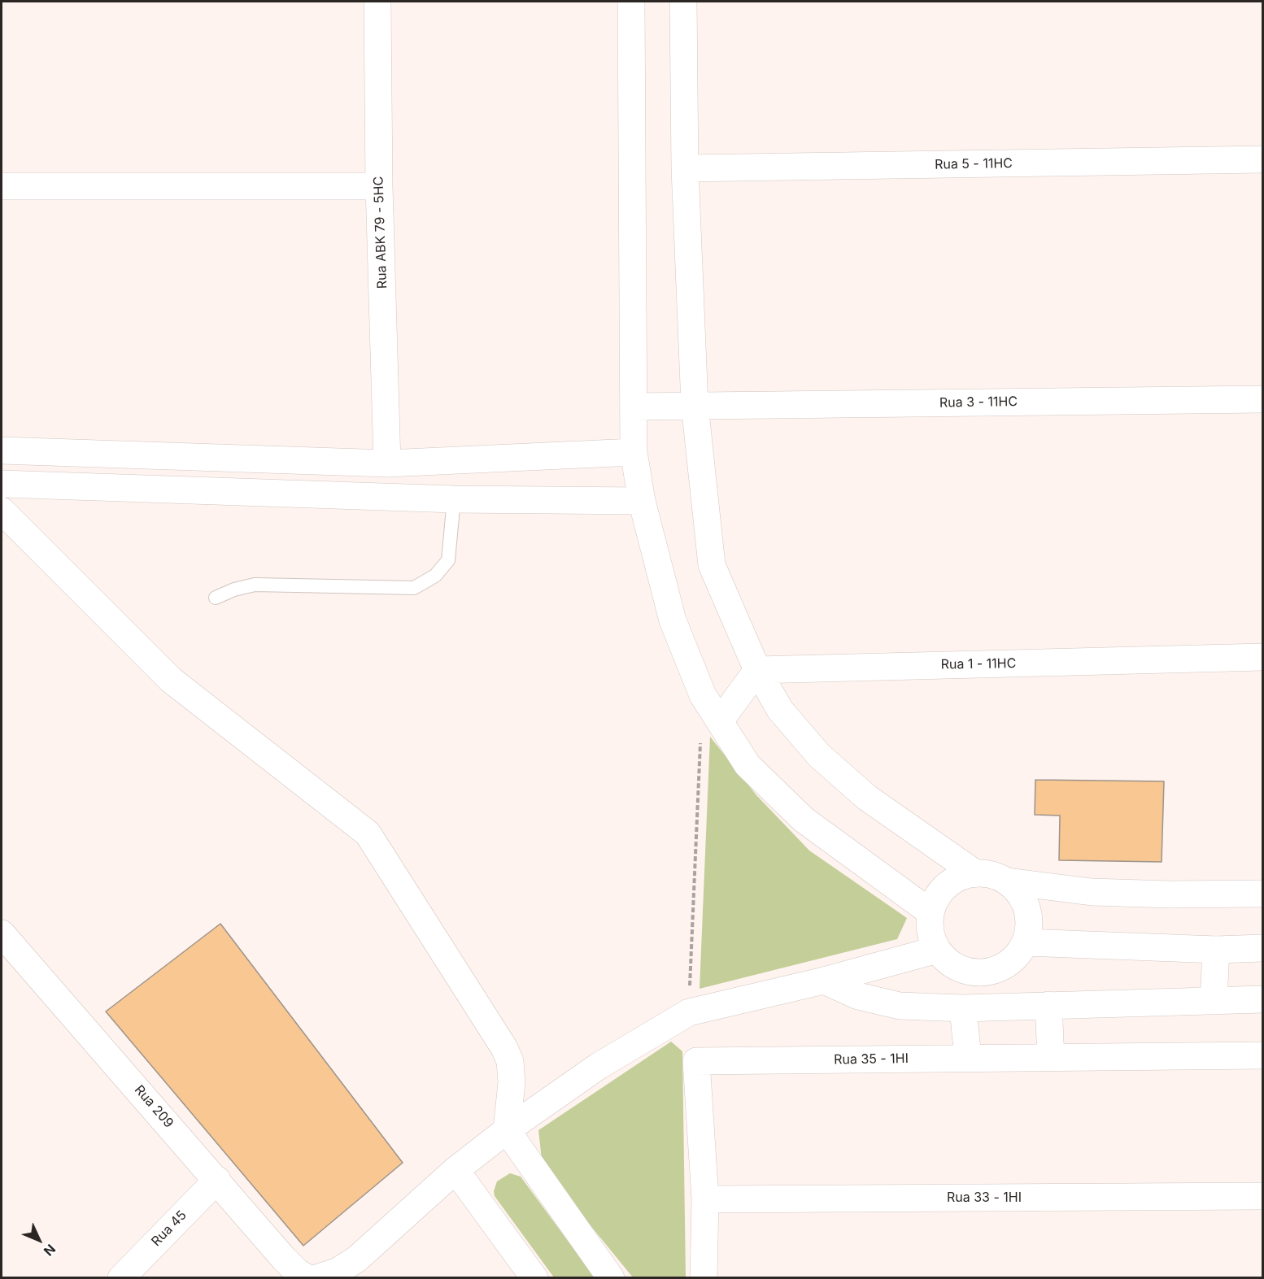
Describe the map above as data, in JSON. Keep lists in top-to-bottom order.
{
  "streets": {
    "street": [
      "Rua 5 - 11HC",
      "Rua ABK 79 - 5HC",
      "Rua 3 - 11HC",
      "Rua 1 - 11HC",
      "Rua 35 - 1HI",
      "Rua 209",
      "Rua 33 - 1HI",
      "Rua 45"
    ]
  },
  "crossings": [
    ["Rua 35 - 1HI", "Rua 33 - 1HI"],
    ["Rua 209", "Rua 45"]
  ],
  "north": "bottom right"
}
